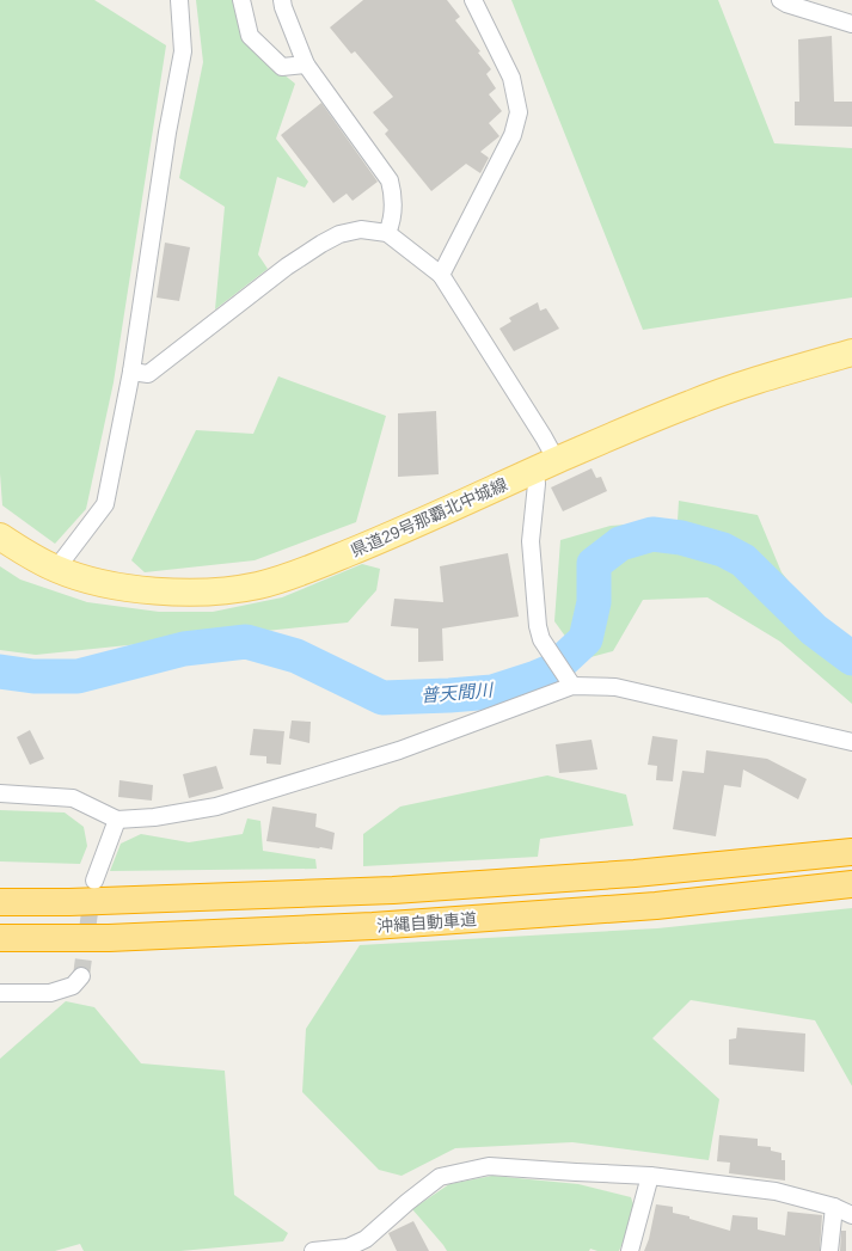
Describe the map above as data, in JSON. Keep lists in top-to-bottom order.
{
  "streets": {
    "highway": ["沖縄自動車道"],
    "main road": ["県道29号那覇北中城線"]
  },
  "water": ["普天間川"]
}
